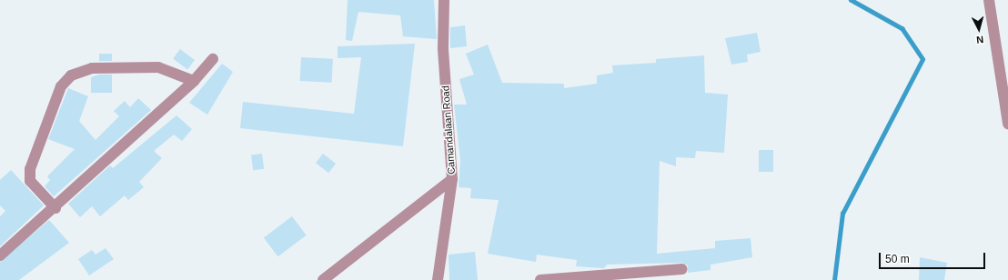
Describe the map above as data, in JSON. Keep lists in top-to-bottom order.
{
  "streets": {
    "street": ["Camandalaan Road"]
  },
  "scale_bar": "50 m",
  "north": "bottom"
}
